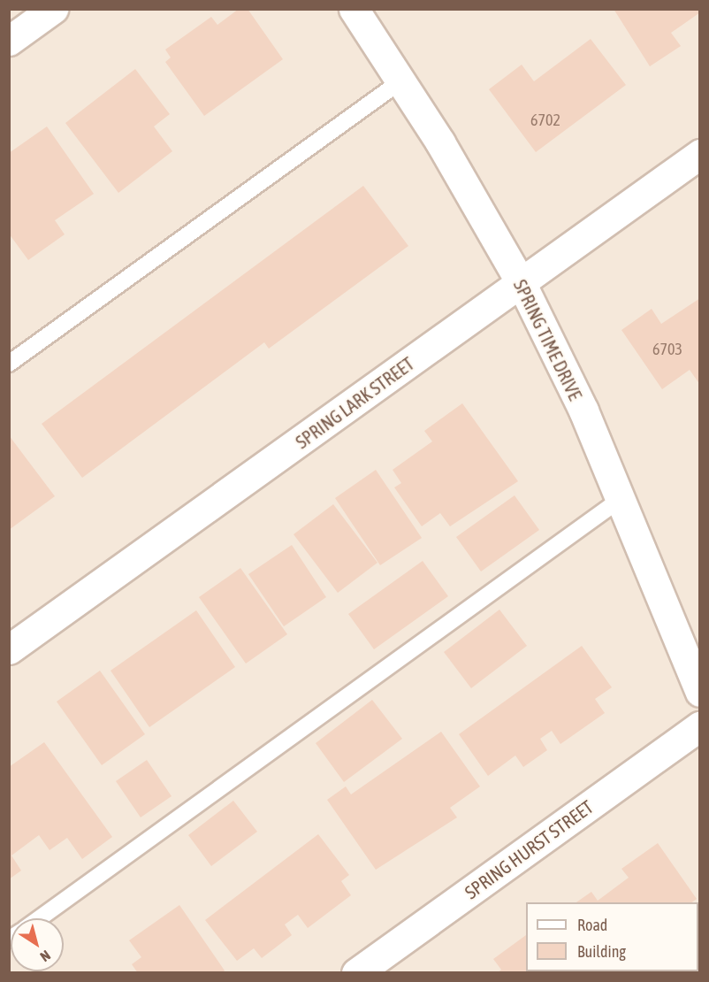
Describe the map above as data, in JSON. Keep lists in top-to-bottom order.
{
  "streets": {
    "street": ["SPRING TIME DRIVE", "SPRING LARK STREET", "SPRING HURST STREET"]
  },
  "crossings": [
    ["SPRING TIME DRIVE", "SPRING LARK STREET"]
  ],
  "house_numbers": ["6702", "6703"],
  "legend": ["Road", "Building"],
  "north": "bottom right"
}
